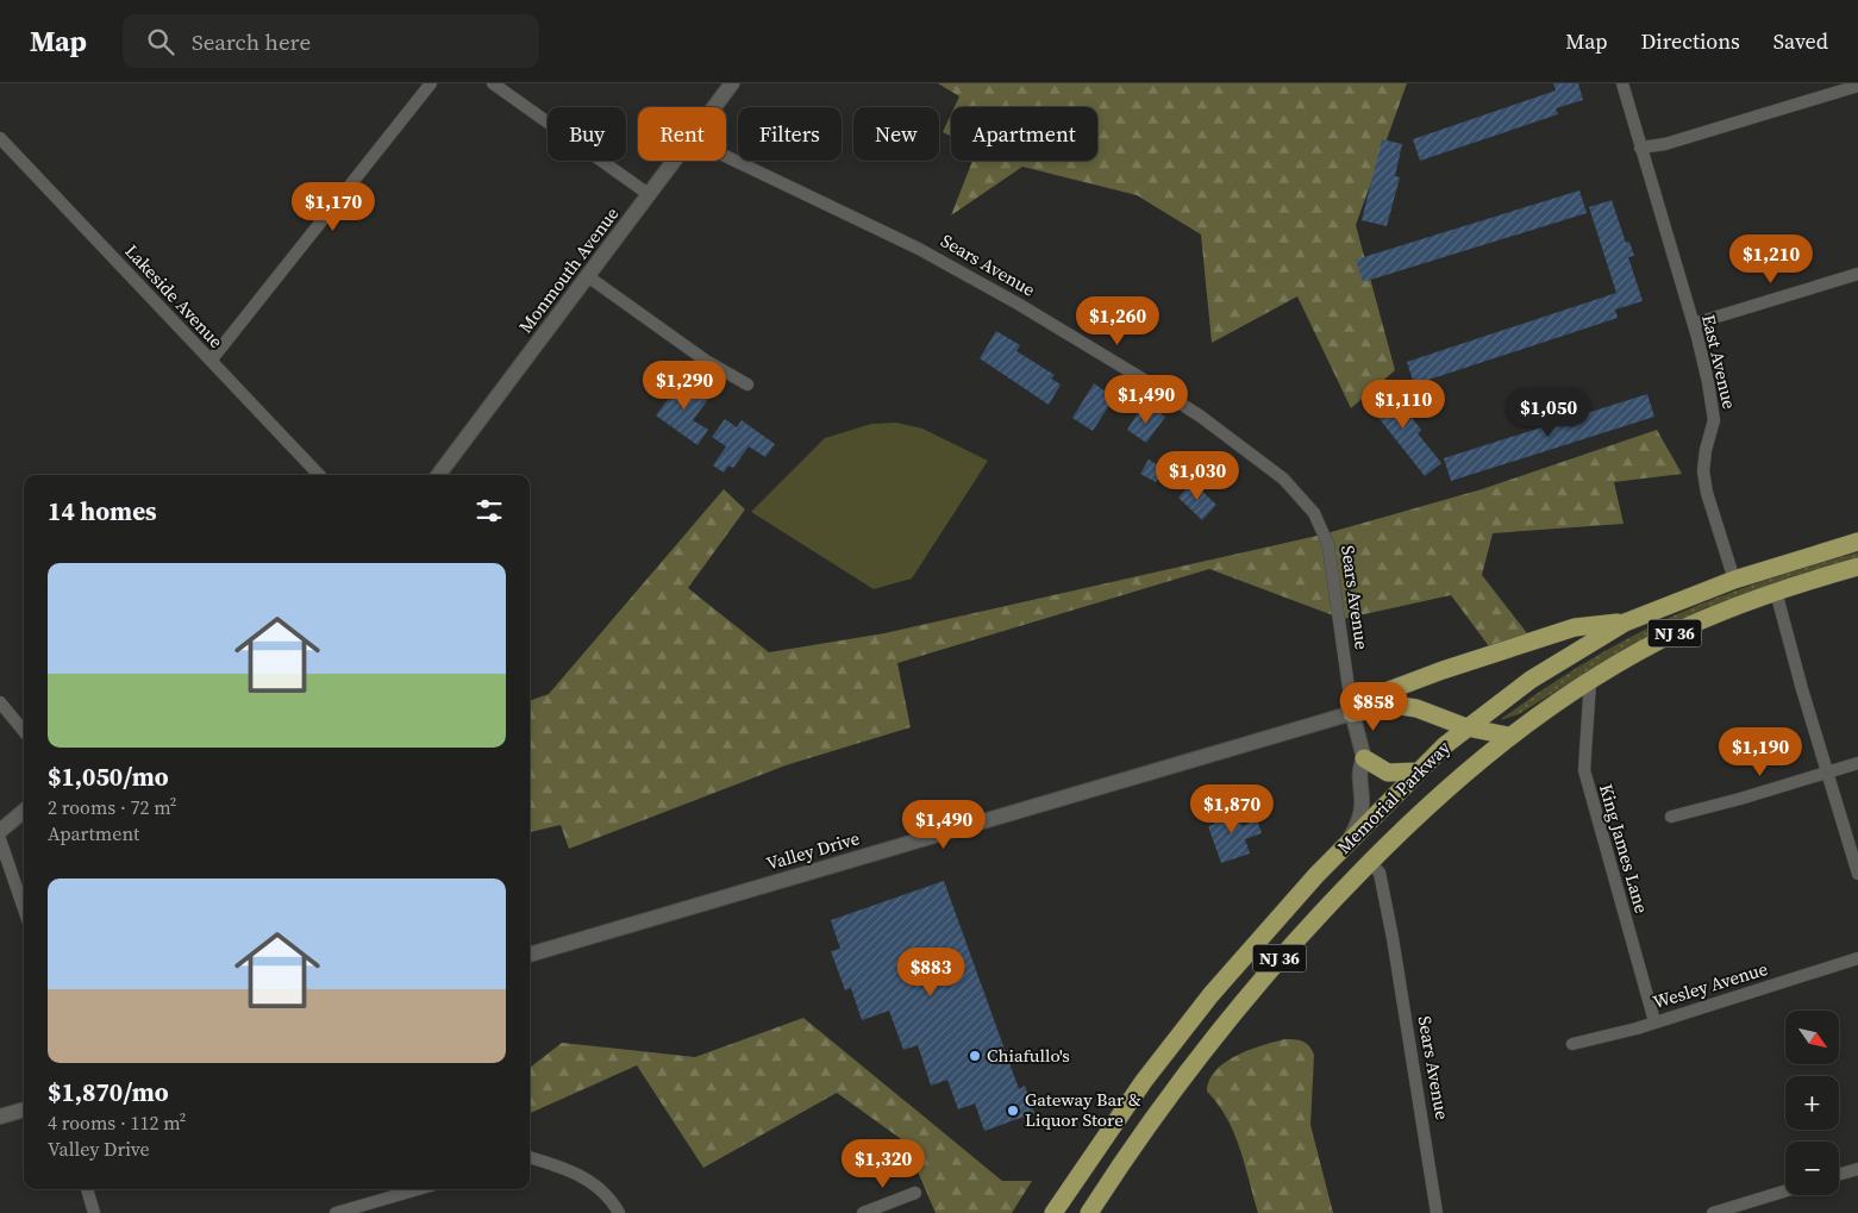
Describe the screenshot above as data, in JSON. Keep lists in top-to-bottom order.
{
  "streets": {
    "highway": ["NJ 36", "Memorial Parkway"],
    "street": [
      "Sears Avenue",
      "Monmouth Avenue",
      "Lakeside Avenue",
      "East Avenue",
      "King James Lane",
      "Valley Drive",
      "Wesley Avenue"
    ]
  },
  "crossings": [
    ["Sears Avenue", "Memorial Parkway"],
    ["Sears Avenue", "Valley Drive"],
    ["East Avenue", "Memorial Parkway"],
    ["Memorial Parkway", "King James Lane"],
    ["King James Lane", "Wesley Avenue"]
  ],
  "places": ["Chiafullo's", "Gateway Bar & Liquor Store"],
  "north": "bottom right",
  "page": {
    "header": "Map",
    "search": "Search here",
    "nav": ["Map", "Directions", "Saved"],
    "chip": [
      "Buy",
      "Rent",
      "Filters",
      "New",
      "Apartment"
    ],
    "price": [
      "$1,170",
      "$1,210",
      "$1,260",
      "$1,290",
      "$1,490",
      "$1,110",
      "$1,050",
      "$1,030",
      "$858",
      "$1,190",
      "$1,870",
      "$1,490",
      "$883",
      "$1,320"
    ],
    "heading": "14 homes",
    "list": [
      {
        "name": "$1,050/mo",
        "note": "2 rooms · 72 m² · Apartment"
      },
      {
        "name": "$1,870/mo",
        "note": "4 rooms · 112 m² · Valley Drive"
      }
    ],
    "map_buttons": ["+", "−"]
  }
}
